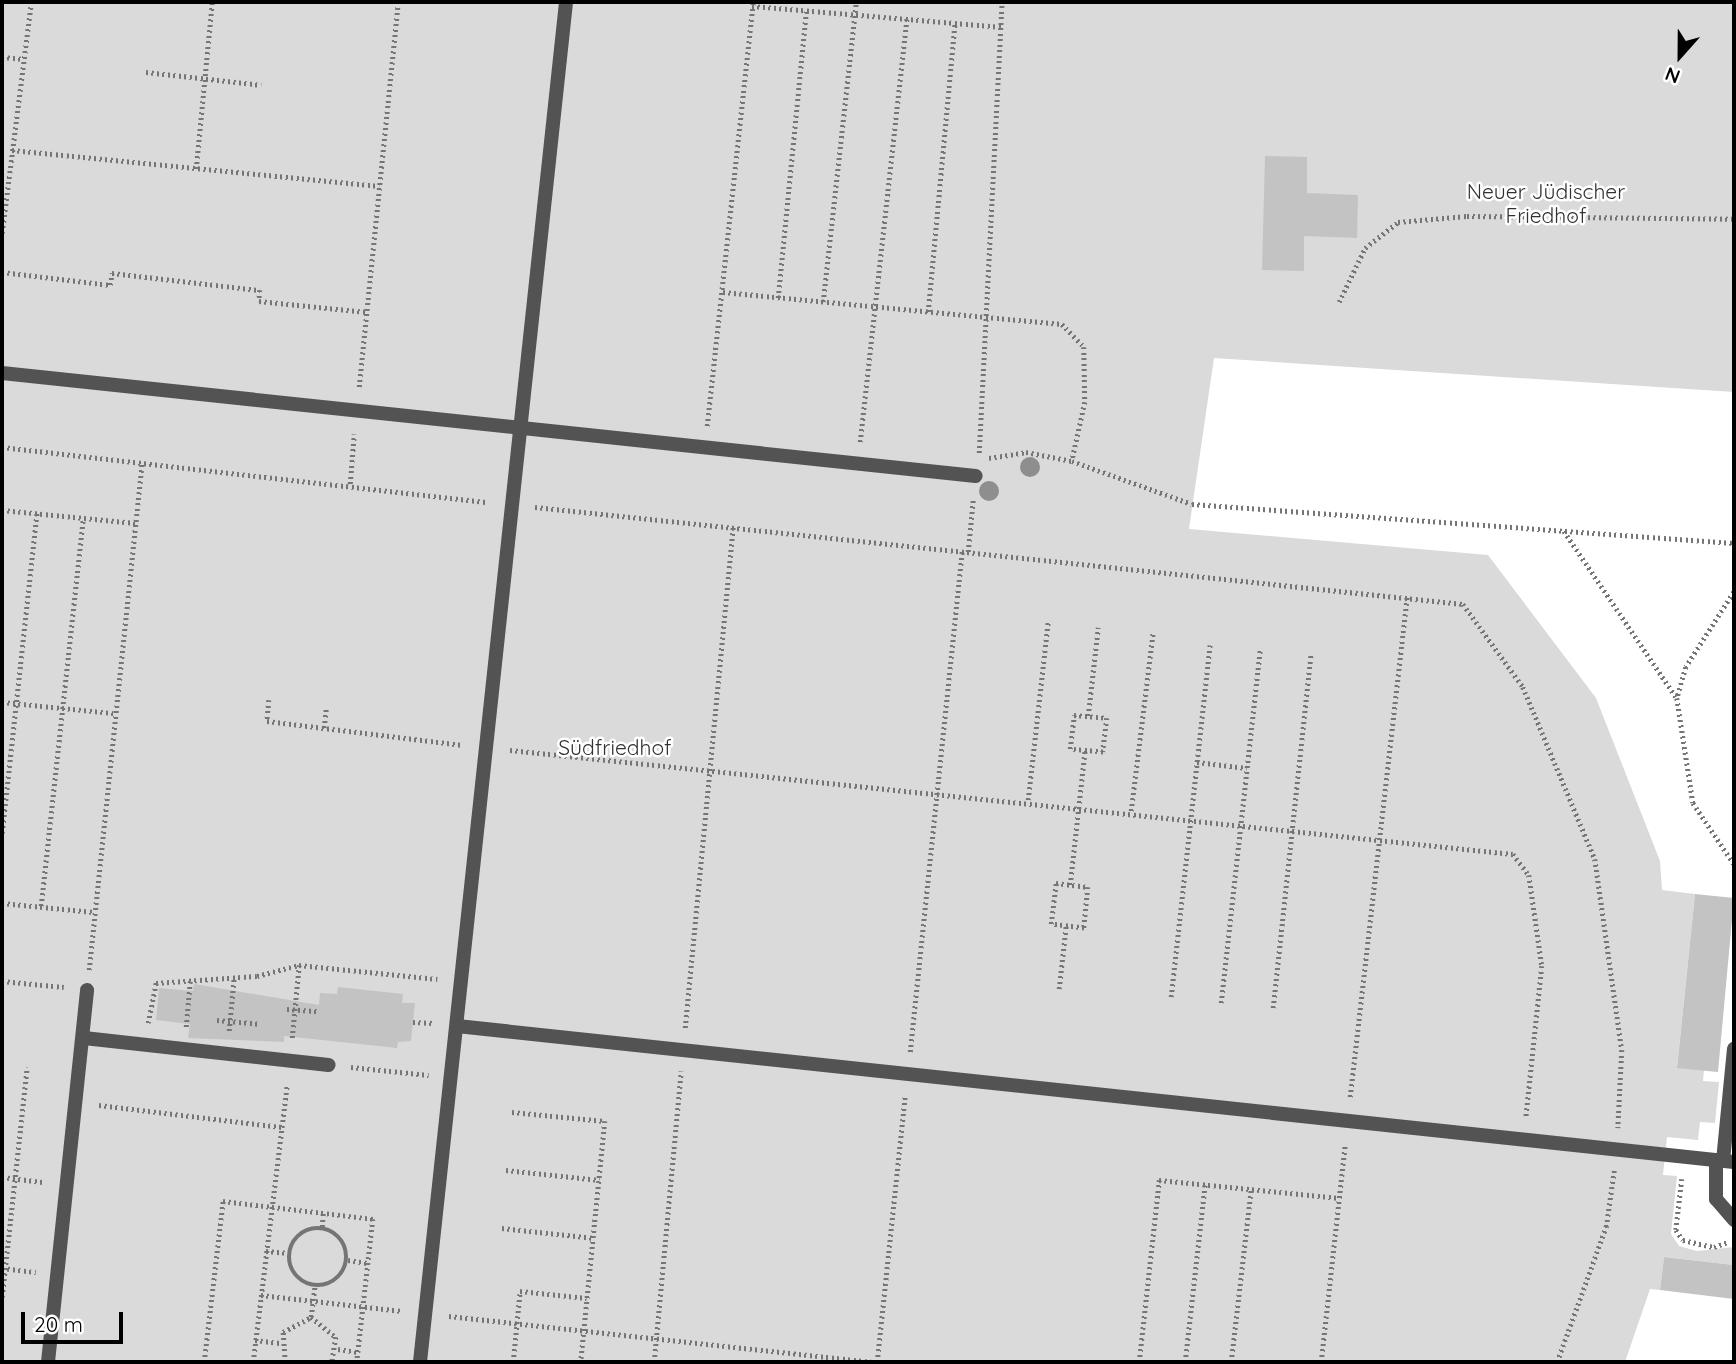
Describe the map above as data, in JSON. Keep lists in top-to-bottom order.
{
  "parks": ["Neuer Jüdischer Friedhof", "Südfriedhof"],
  "scale_bar": "20 m",
  "north": "bottom"
}
